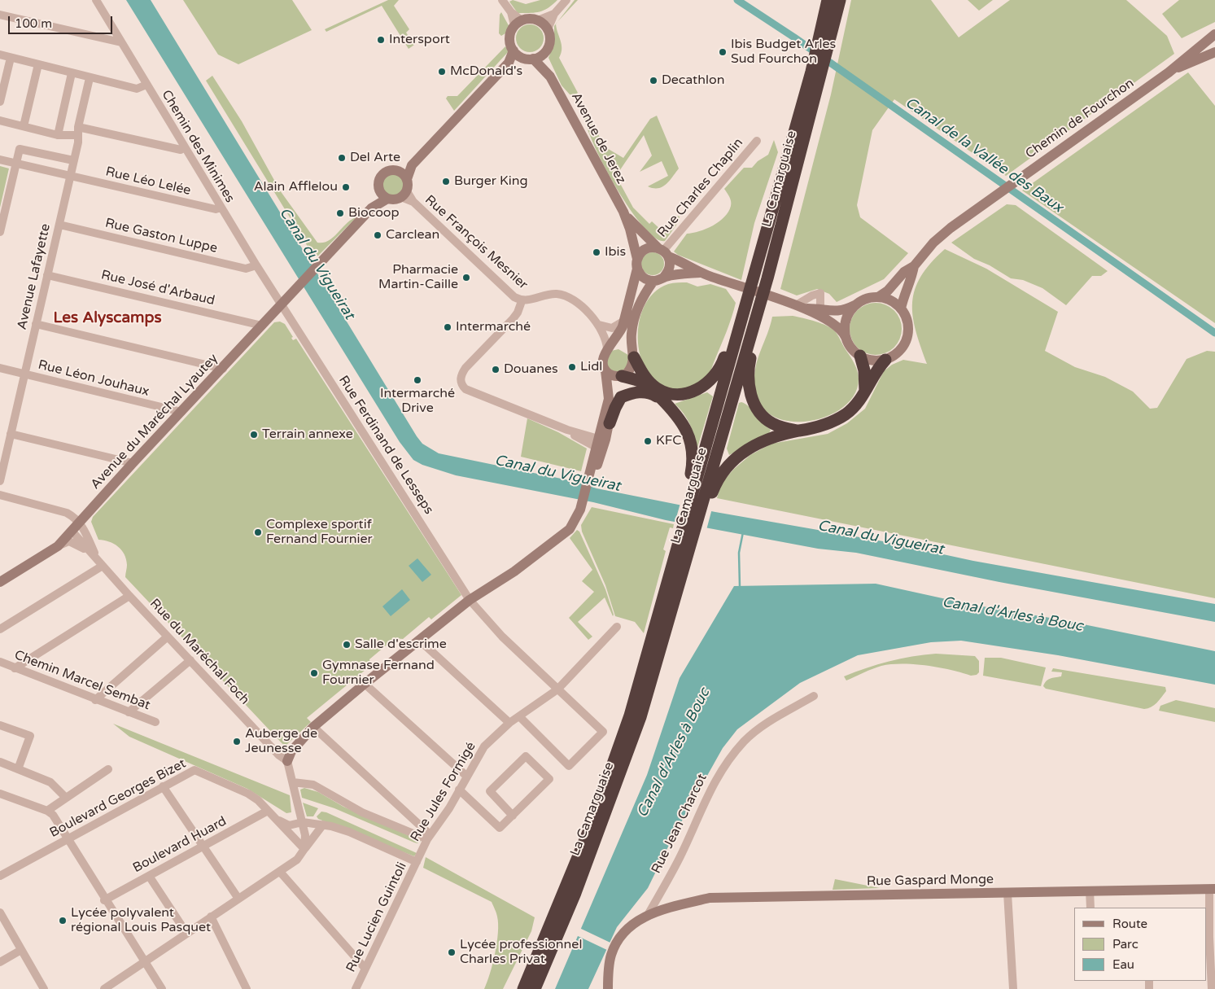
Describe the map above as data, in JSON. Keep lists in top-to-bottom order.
{
  "streets": {
    "highway": ["La Camarguaise"],
    "main road": [
      "Chemin de Fourchon",
      "Avenue de Jerez",
      "Avenue du Maréchal Lyautey",
      "Rue Jean Charcot",
      "Rue Gaspard Monge"
    ],
    "street": [
      "Chemin des Minimes",
      "Rue Léo Lelée",
      "Rue Charles Chaplin",
      "Rue Gaston Luppe",
      "Rue François Mesnier",
      "Avenue Lafayette",
      "Rue José d'Arbaud",
      "Rue Léon Jouhaux",
      "Rue Ferdinand de Lesseps",
      "Rue du Maréchal Foch",
      "Chemin Marcel Sembat",
      "Rue Jules Formigé",
      "Boulevard Georges Bizet",
      "Boulevard Huard",
      "Rue Lucien Guintoli"
    ]
  },
  "crossings": [
    ["Avenue de Jerez", "Rue Charles Chaplin"],
    ["Chemin des Minimes", "Rue Léo Lelée"],
    ["Chemin des Minimes", "Rue Gaston Luppe"],
    ["Chemin des Minimes", "Avenue du Maréchal Lyautey"],
    ["Chemin des Minimes", "Rue Ferdinand de Lesseps"],
    ["Rue Léo Lelée", "Avenue Lafayette"],
    ["Rue Gaston Luppe", "Avenue Lafayette"],
    ["Avenue Lafayette", "Rue José d'Arbaud"],
    ["Avenue Lafayette", "Rue Léon Jouhaux"],
    ["Rue José d'Arbaud", "Avenue du Maréchal Lyautey"],
    ["Rue Léon Jouhaux", "Avenue du Maréchal Lyautey"],
    ["Avenue du Maréchal Lyautey", "Rue Ferdinand de Lesseps"],
    ["Avenue du Maréchal Lyautey", "Rue du Maréchal Foch"],
    ["Rue Ferdinand de Lesseps", "Rue Jules Formigé"],
    ["Rue Jules Formigé", "Boulevard Georges Bizet"],
    ["Rue Jules Formigé", "Rue Lucien Guintoli"],
    ["Boulevard Georges Bizet", "Boulevard Huard"],
    ["Boulevard Georges Bizet", "Rue Lucien Guintoli"],
    ["Rue Jean Charcot", "Rue Gaspard Monge"]
  ],
  "districts": ["Les Alyscamps"],
  "water": ["Canal de la Vallée des Baux", "Canal du Vigueirat", "Canal d'Arles à Bouc"],
  "places": [
    "Intersport",
    "Ibis Budget Arles Sud Fourchon",
    "McDonald's",
    "Decathlon",
    "Del Arte",
    "Burger King",
    "Alain Afflelou",
    "Biocoop",
    "Carclean",
    "Ibis",
    "Pharmacie Martin-Caille",
    "Intermarché",
    "Lidl",
    "Douanes",
    "Intermarché Drive",
    "Terrain annexe",
    "KFC",
    "Complexe sportif Fernand Fournier",
    "Salle d'escrime",
    "Gymnase Fernand Fournier",
    "Auberge de Jeunesse",
    "Lycée polyvalent régional Louis Pasquet",
    "Lycée professionnel Charles Privat"
  ],
  "legend": ["Route", "Parc", "Eau"],
  "scale_bar": "100 m"
}
